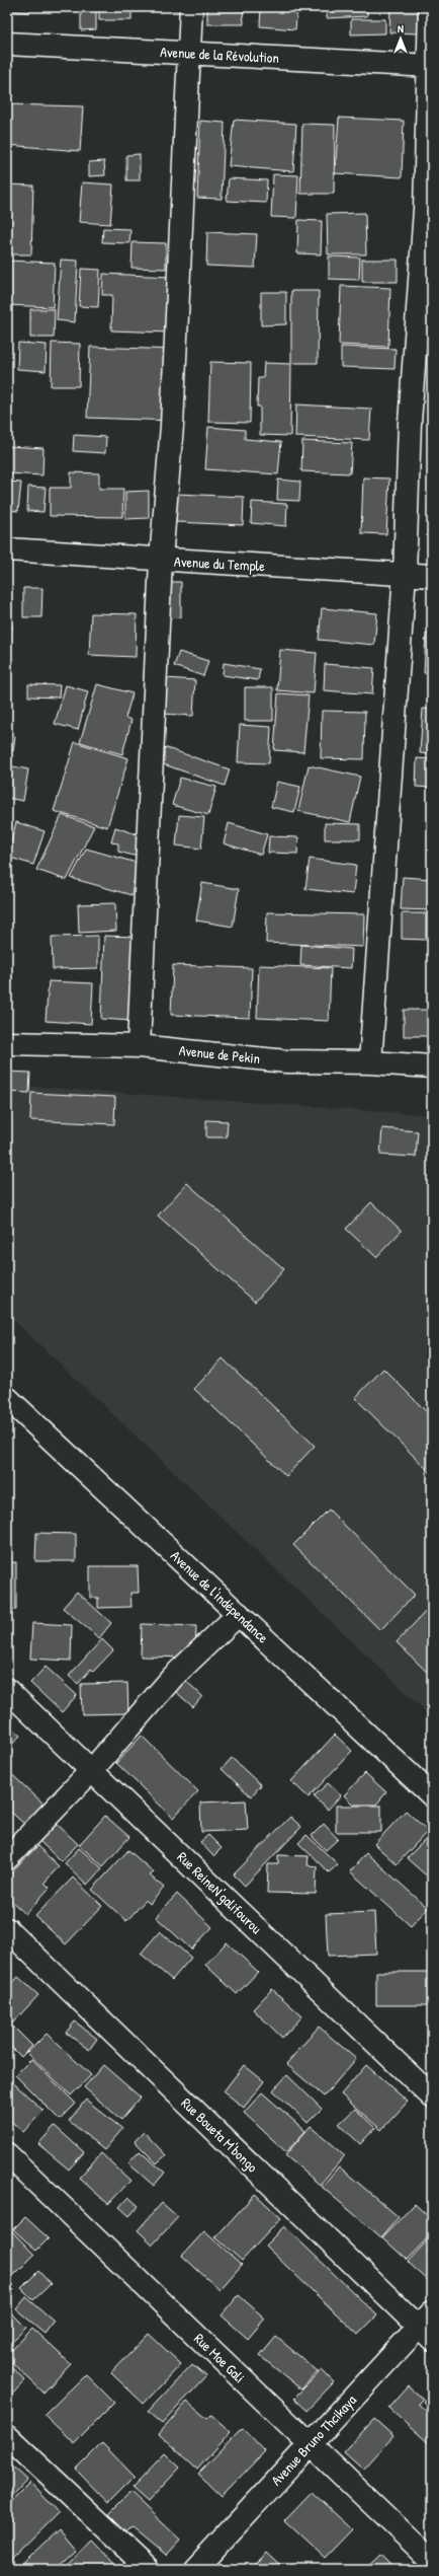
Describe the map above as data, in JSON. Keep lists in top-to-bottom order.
{
  "streets": {
    "street": [
      "Avenue de la Révolution",
      "Avenue du Temple",
      "Avenue de Pekin",
      "Avenue de l'indépendance",
      "Rue ReineN'galifourou",
      "Rue Boueta M'bongo",
      "Rue Moe Gali",
      "Avenue Bruno Thcikaya"
    ]
  },
  "crossings": [
    ["Rue Boueta M'bongo", "Avenue Bruno Thcikaya"],
    ["Rue Moe Gali", "Avenue Bruno Thcikaya"]
  ],
  "north": "top"
}
